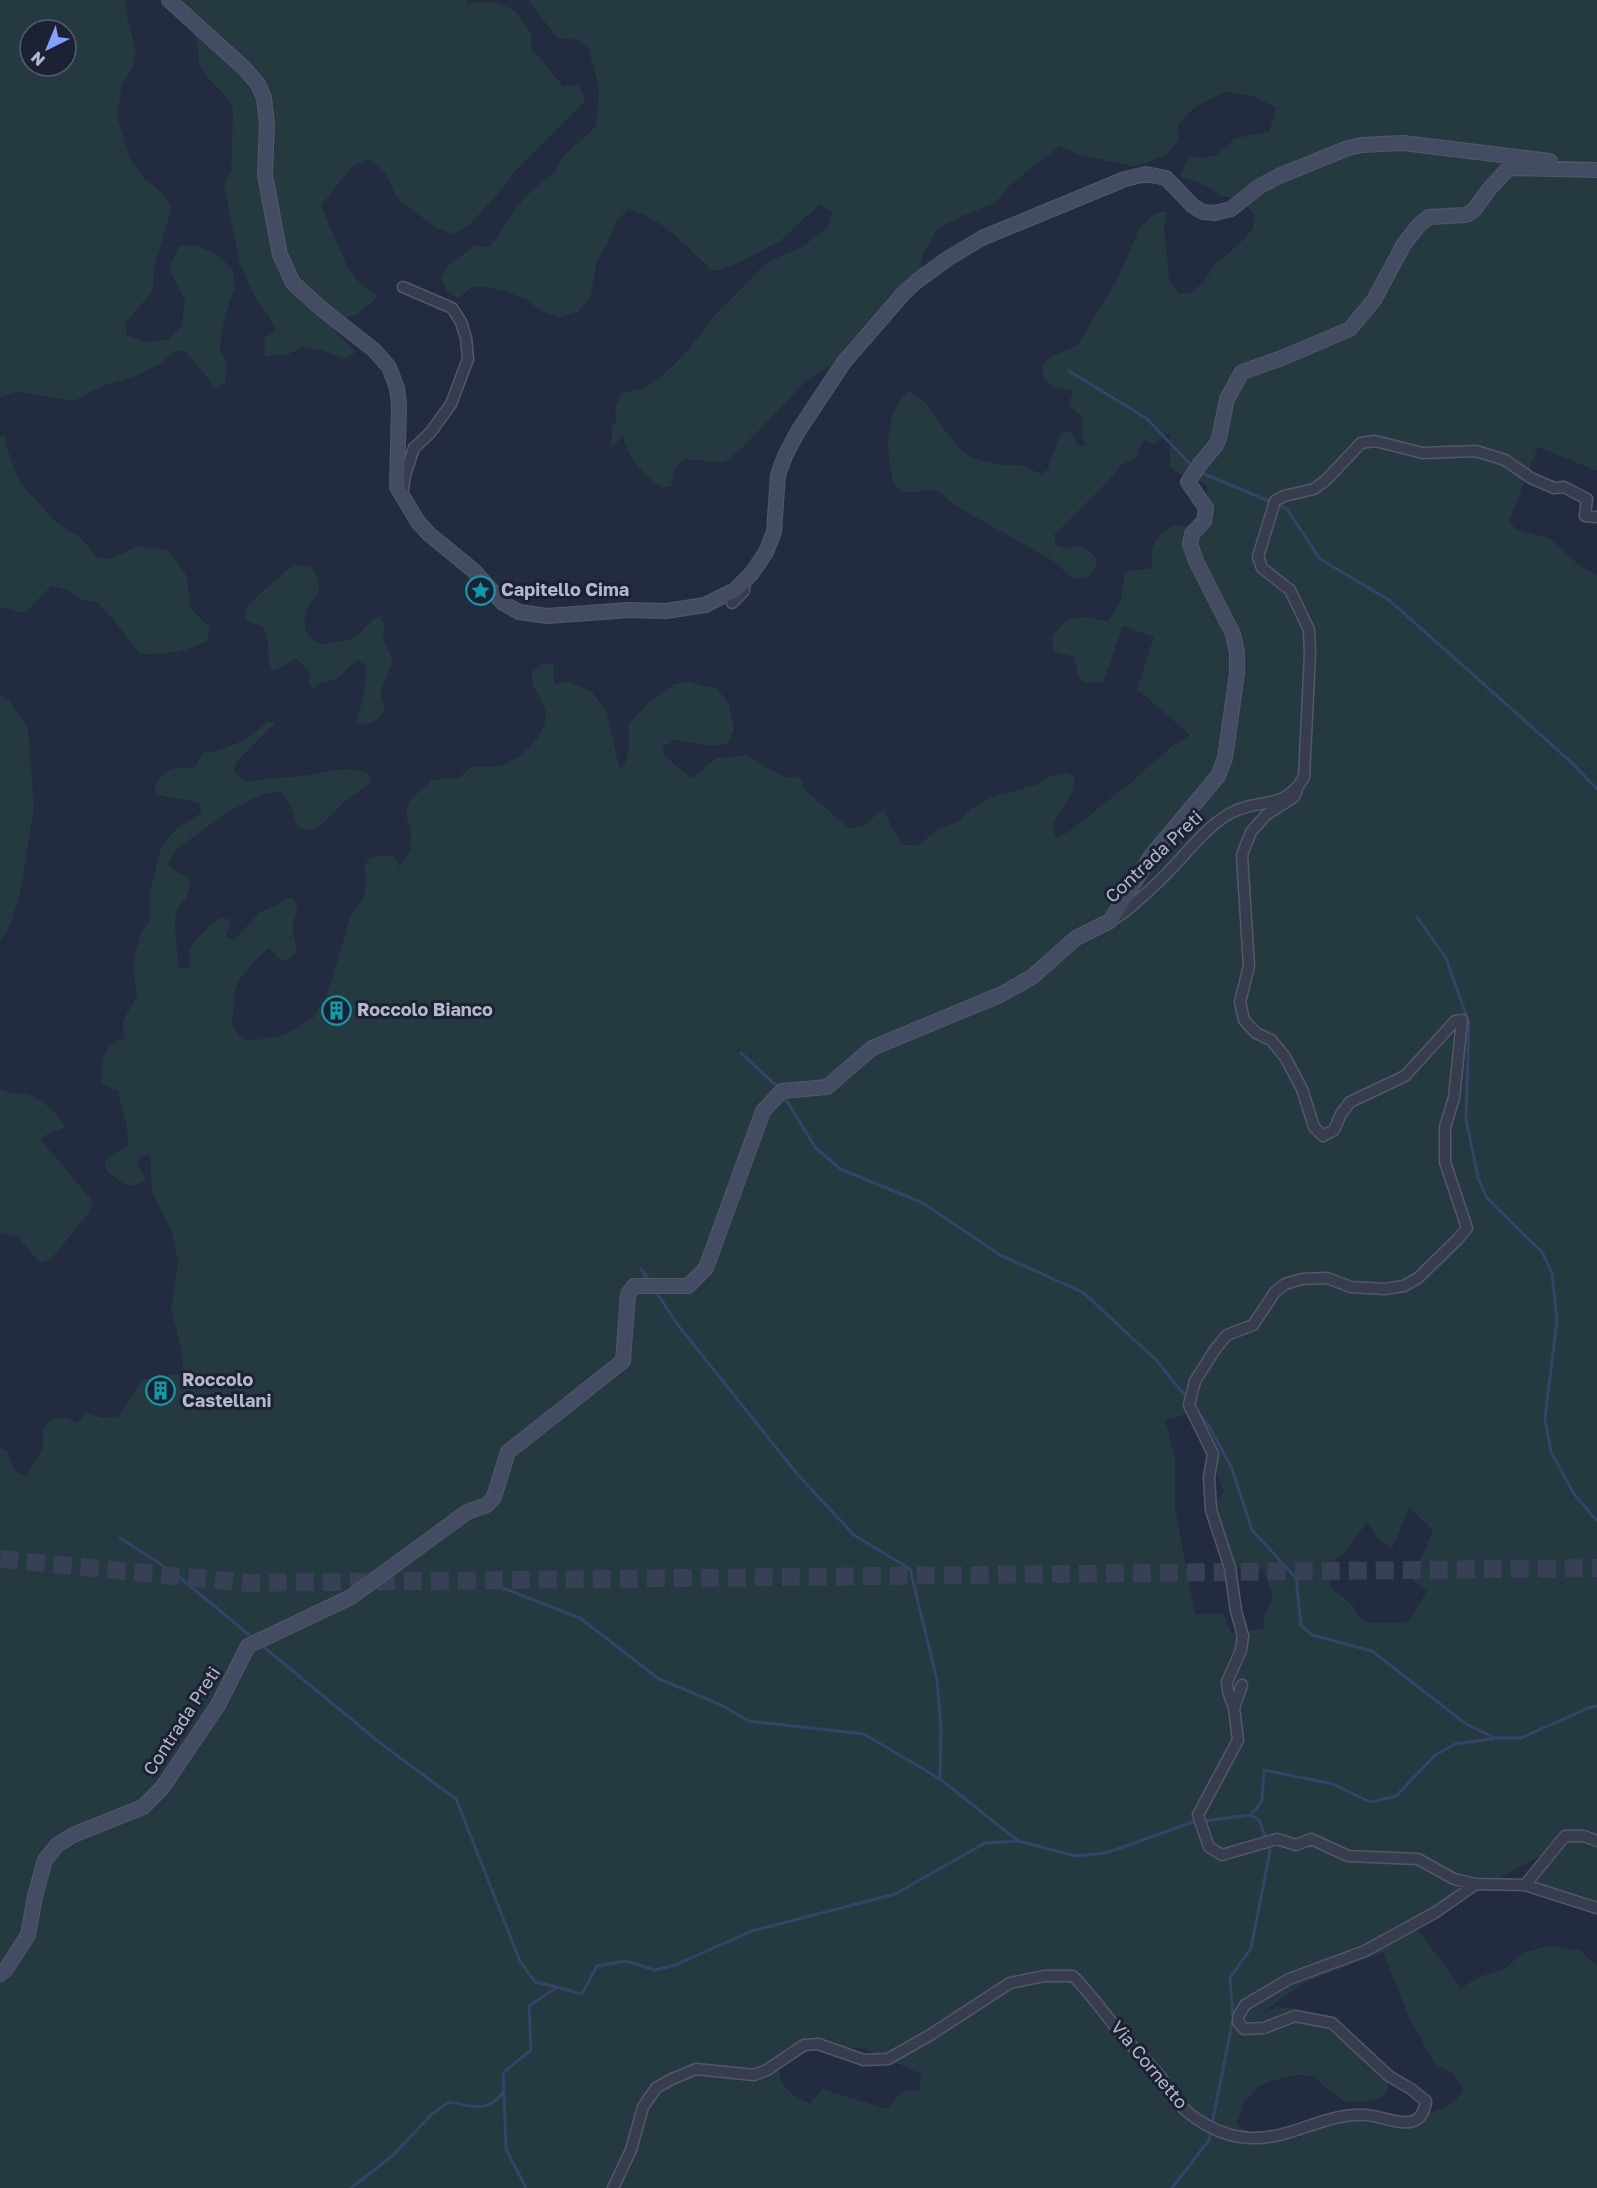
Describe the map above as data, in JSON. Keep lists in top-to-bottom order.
{
  "streets": {
    "street": ["Contrada Preti", "Via Cornetto"]
  },
  "places": {
    "place": ["Capitello Cima"],
    "building": ["Roccolo Bianco", "Roccolo Castellani"]
  },
  "north": "bottom left"
}
